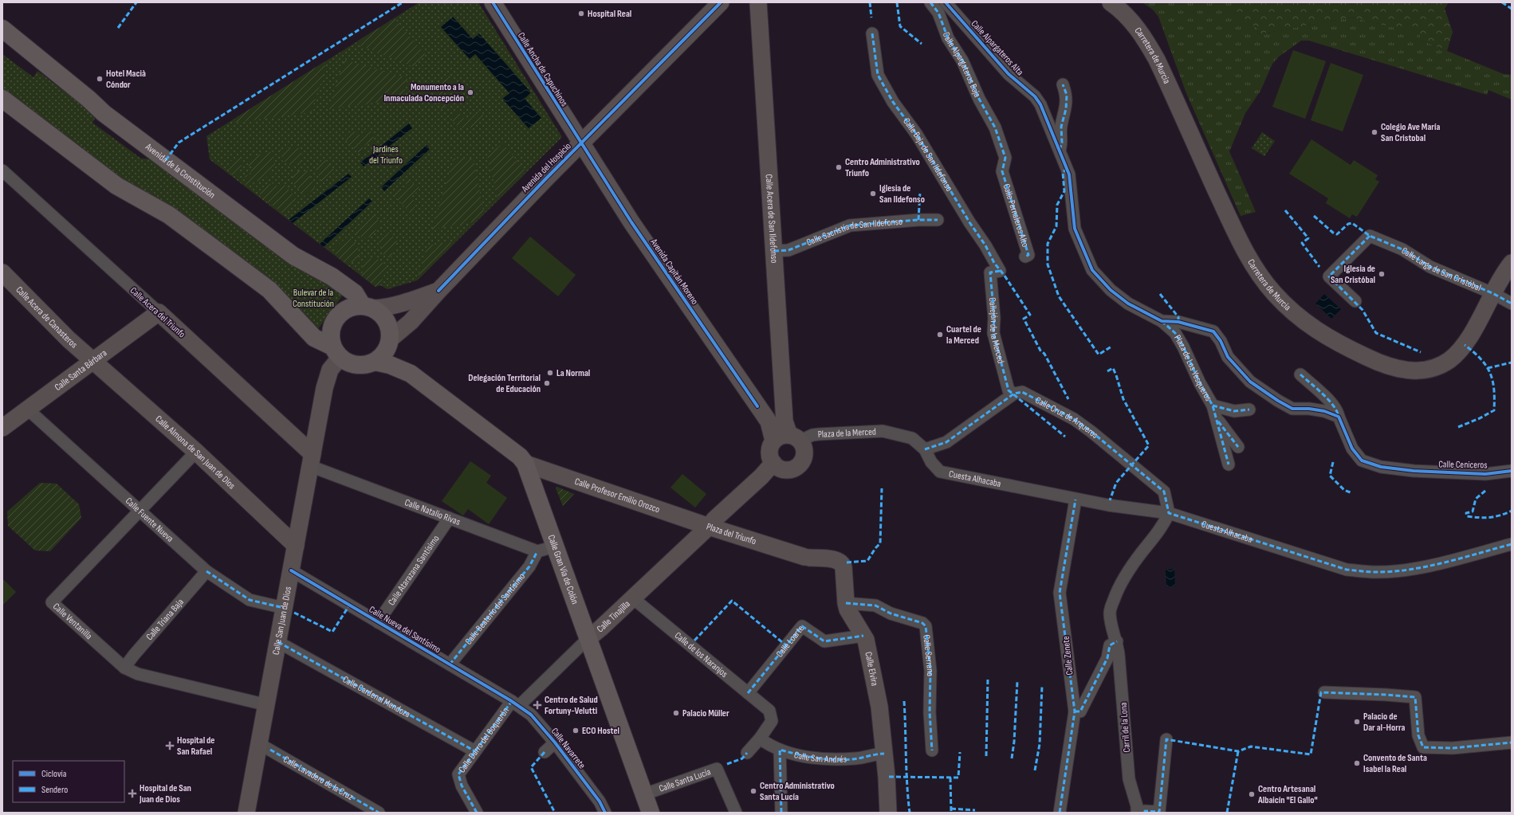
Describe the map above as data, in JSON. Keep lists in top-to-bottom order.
{
  "streets": {
    "main road": [
      "Carretera de Murcia",
      "Calle Ancha de Capuchinos",
      "Avenida del Hospicio",
      "Avenida de la Constitución",
      "Calle Acera de San Ildefonso",
      "Avenida Capitán Moreno",
      "Calle Acera del Triunfo",
      "Calle Acera de Canasteros",
      "Calle Santa Bárbara",
      "Calle Almona de San Juan de Dios",
      "Calle Profesor Emilio Orozco",
      "Plaza del Triunfo",
      "Calle Gran Vía de Colón",
      "Calle Tinajilla",
      "Calle San Juan de Dios",
      "Calle Elvira"
    ],
    "street": [
      "Calle Alpargateros Alta",
      "Calle Alpargateros Baja",
      "Calle Baja de San Ildefonso",
      "Calle Pernaleros Alto",
      "Calle Sacristía de San Ildefonso",
      "Calle Larga de San Cristóbal",
      "Callejón de la Merced",
      "Plaza de Los Yesqueros",
      "Calle Cruz de Arqueros",
      "Plaza de la Merced",
      "Calle Ceniceros",
      "Cuesta Alhacaba",
      "Calle Natalio Rivas",
      "Calle Fuente Nueva",
      "Calle Atarazana Santísimo",
      "Calle Beaterío del Santísimo",
      "Calle Triana Baja",
      "Calle Ventanilla",
      "Calle Nueva del Santísimo",
      "Calle Loarte",
      "Calle de los Naranjos",
      "Calle Serrano",
      "Calle Zenete",
      "Calle Cardenal Mendoza",
      "Carril de la Lona",
      "Calle Darro del Boquerón",
      "Calle Navarrete",
      "Calle San Andrés",
      "Calle Lavadero de la Cruz",
      "Calle Santa Lucía"
    ]
  },
  "crossings": [
    ["Calle Alpargateros Alta", "Plaza de Los Yesqueros"],
    ["Carretera de Murcia", "Calle Larga de San Cristóbal"],
    ["Calle Alpargateros Baja", "Calle Pernaleros Alto"],
    ["Calle Ancha de Capuchinos", "Avenida del Hospicio"],
    ["Calle Ancha de Capuchinos", "Avenida Capitán Moreno"],
    ["Calle Baja de San Ildefonso", "Callejón de la Merced"],
    ["Avenida del Hospicio", "Avenida de la Constitución"],
    ["Avenida del Hospicio", "Avenida Capitán Moreno"],
    ["Avenida del Hospicio", "Calle San Juan de Dios"],
    ["Avenida de la Constitución", "Calle San Juan de Dios"],
    ["Calle Acera de San Ildefonso", "Calle Sacristía de San Ildefonso"],
    ["Calle Acera de San Ildefonso", "Avenida Capitán Moreno"],
    ["Calle Acera de San Ildefonso", "Plaza de la Merced"],
    ["Calle Acera de San Ildefonso", "Plaza del Triunfo"],
    ["Avenida Capitán Moreno", "Plaza de la Merced"],
    ["Avenida Capitán Moreno", "Plaza del Triunfo"],
    ["Calle Acera del Triunfo", "Calle Santa Bárbara"],
    ["Calle Acera del Triunfo", "Calle Natalio Rivas"],
    ["Calle Acera del Triunfo", "Calle San Juan de Dios"],
    ["Calle Acera de Canasteros", "Calle Santa Bárbara"],
    ["Calle Acera de Canasteros", "Calle Almona de San Juan de Dios"],
    ["Callejón de la Merced", "Calle Cruz de Arqueros"],
    ["Calle Santa Bárbara", "Calle Almona de San Juan de Dios"],
    ["Calle Santa Bárbara", "Calle Fuente Nueva"],
    ["Calle Cruz de Arqueros", "Cuesta Alhacaba"],
    ["Calle Cruz de Arqueros", "Carril de la Lona"],
    ["Plaza de la Merced", "Cuesta Alhacaba"],
    ["Plaza de la Merced", "Plaza del Triunfo"],
    ["Calle Almona de San Juan de Dios", "Calle San Juan de Dios"],
    ["Calle Almona de San Juan de Dios", "Calle Ventanilla"],
    ["Cuesta Alhacaba", "Calle Zenete"],
    ["Cuesta Alhacaba", "Carril de la Lona"],
    ["Calle Profesor Emilio Orozco", "Plaza del Triunfo"],
    ["Calle Profesor Emilio Orozco", "Calle Gran Vía de Colón"],
    ["Calle Profesor Emilio Orozco", "Calle Tinajilla"],
    ["Calle Natalio Rivas", "Calle Atarazana Santísimo"],
    ["Calle Natalio Rivas", "Calle Beaterío del Santísimo"],
    ["Calle Natalio Rivas", "Calle San Juan de Dios"],
    ["Calle Fuente Nueva", "Calle Triana Baja"],
    ["Calle Fuente Nueva", "Calle San Juan de Dios"],
    ["Calle Fuente Nueva", "Calle Ventanilla"],
    ["Plaza del Triunfo", "Calle Tinajilla"],
    ["Plaza del Triunfo", "Calle Elvira"],
    ["Calle Gran Vía de Colón", "Calle Tinajilla"],
    ["Calle Gran Vía de Colón", "Calle Santa Lucía"],
    ["Calle Atarazana Santísimo", "Calle Nueva del Santísimo"],
    ["Calle Beaterío del Santísimo", "Calle Nueva del Santísimo"],
    ["Calle Tinajilla", "Calle Nueva del Santísimo"],
    ["Calle Tinajilla", "Calle de los Naranjos"],
    ["Calle Tinajilla", "Calle Darro del Boquerón"],
    ["Calle Tinajilla", "Calle Navarrete"],
    ["Calle Triana Baja", "Calle Ventanilla"],
    ["Calle San Juan de Dios", "Calle Ventanilla"],
    ["Calle San Juan de Dios", "Calle Nueva del Santísimo"],
    ["Calle San Juan de Dios", "Calle Cardenal Mendoza"],
    ["Calle San Juan de Dios", "Calle Lavadero de la Cruz"],
    ["Calle Nueva del Santísimo", "Calle Darro del Boquerón"],
    ["Calle Nueva del Santísimo", "Calle Navarrete"],
    ["Calle Loarte", "Calle de los Naranjos"],
    ["Calle Loarte", "Calle Elvira"],
    ["Calle de los Naranjos", "Calle San Andrés"],
    ["Calle Serrano", "Calle Elvira"],
    ["Calle Elvira", "Calle San Andrés"],
    ["Calle Cardenal Mendoza", "Calle Darro del Boquerón"],
    ["Calle Darro del Boquerón", "Calle Navarrete"]
  ],
  "parks": ["Jardines del Triunfo", "Bulevar de la Constitución"],
  "places": {
    "other": [
      "Hospital Real",
      "Hotel Macià Cóndor",
      "Monumento a la Inmaculada Concepción",
      "Colegio Ave María San Cristobal",
      "Centro Administrativo Triunfo",
      "Iglesia de San Ildefonso",
      "Iglesia de San Cristóbal",
      "Cuartel de la Merced",
      "La Normal",
      "Delegación Territorial de Educación",
      "Palacio Müller",
      "Palacio de Dar al-Horra",
      "ECO Hostel",
      "Convento de Santa Isabel la Real",
      "Centro Administrativo Santa Lucía",
      "Centro Artesanal Albaicín \"El Gallo\""
    ],
    "health": ["Centro de Salud Fortuny-Velutti", "Hospital de San Rafael", "Hospital de San Juan de Dios"]
  },
  "legend": ["Ciclovía", "Sendero"]
}
